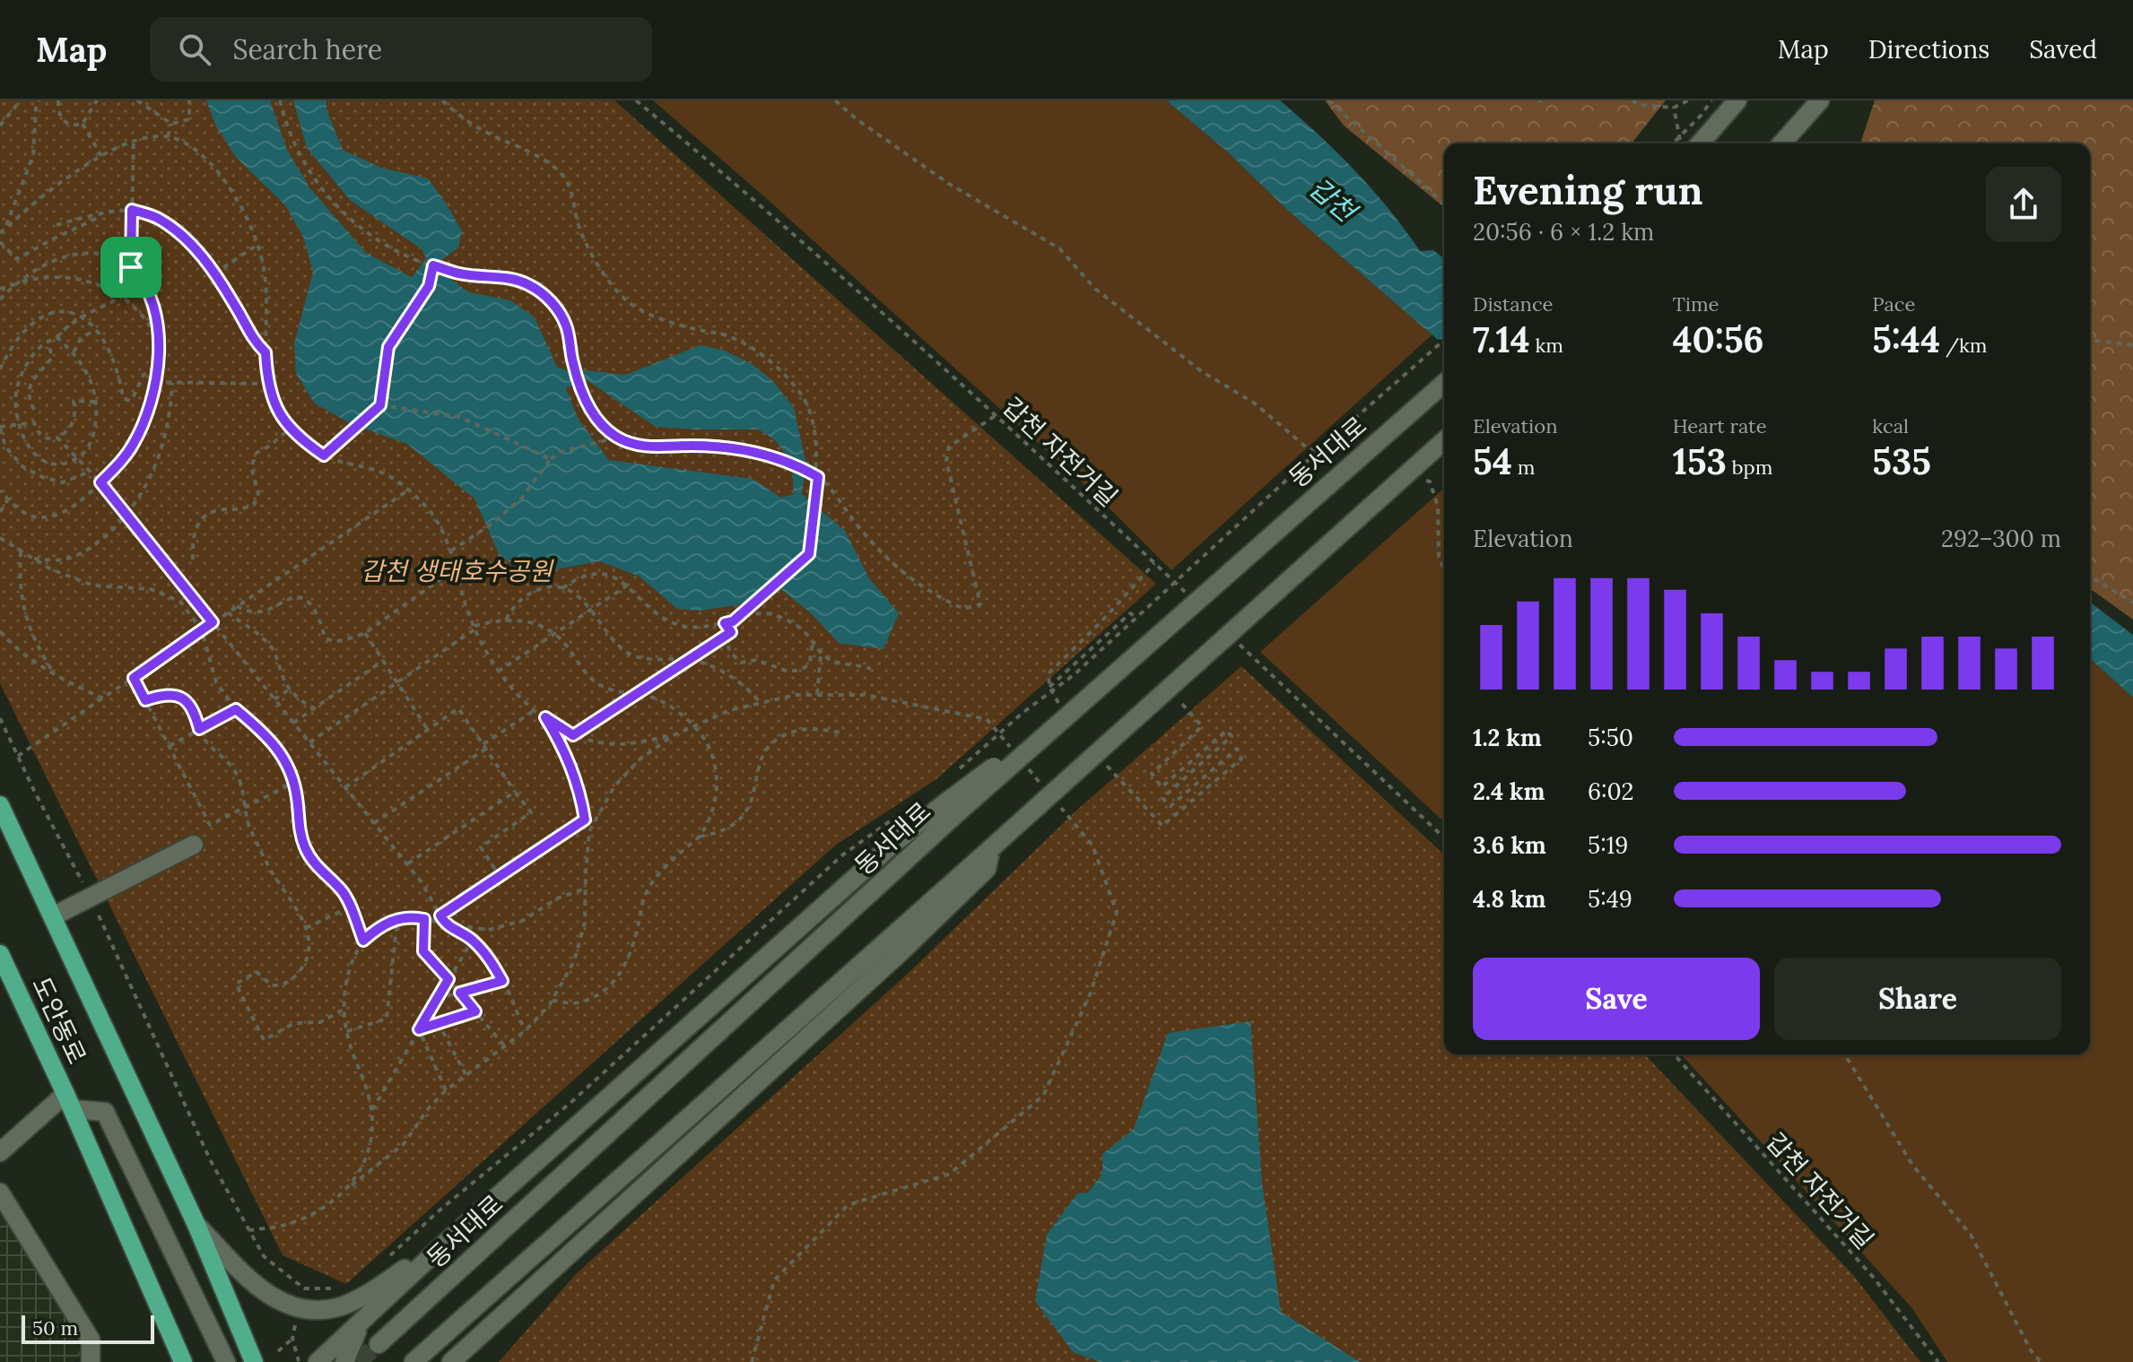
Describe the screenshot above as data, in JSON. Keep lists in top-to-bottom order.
{
  "streets": {
    "main road": ["도안동로"],
    "street": ["동서대로"],
    "path": ["갑천 자전거길"]
  },
  "water": ["갑천"],
  "parks": ["갑천 생태호수공원"],
  "scale_bar": "50 m",
  "page": {
    "header": "Map",
    "search": "Search here",
    "nav": ["Map", "Directions", "Saved"],
    "heading": ["Evening run", "20:56 · 6 × 1.2 km"],
    "stats": [
      ["Distance", "7.14 km"],
      ["Time", "40:56"],
      ["Pace", "5:44 /km"],
      ["Elevation", "54 m"],
      ["Heart rate", "153 bpm"],
      ["kcal", "535"]
    ],
    "chart": ["Elevation", "292–300 m"],
    "list": [
      {
        "name": "1.2 km",
        "note": "5:50"
      },
      {
        "name": "2.4 km",
        "note": "6:02"
      },
      {
        "name": "3.6 km",
        "note": "5:19"
      },
      {
        "name": "4.8 km",
        "note": "5:49"
      }
    ],
    "buttons": ["Save", "Share"],
    "scale": "50 m"
  }
}
